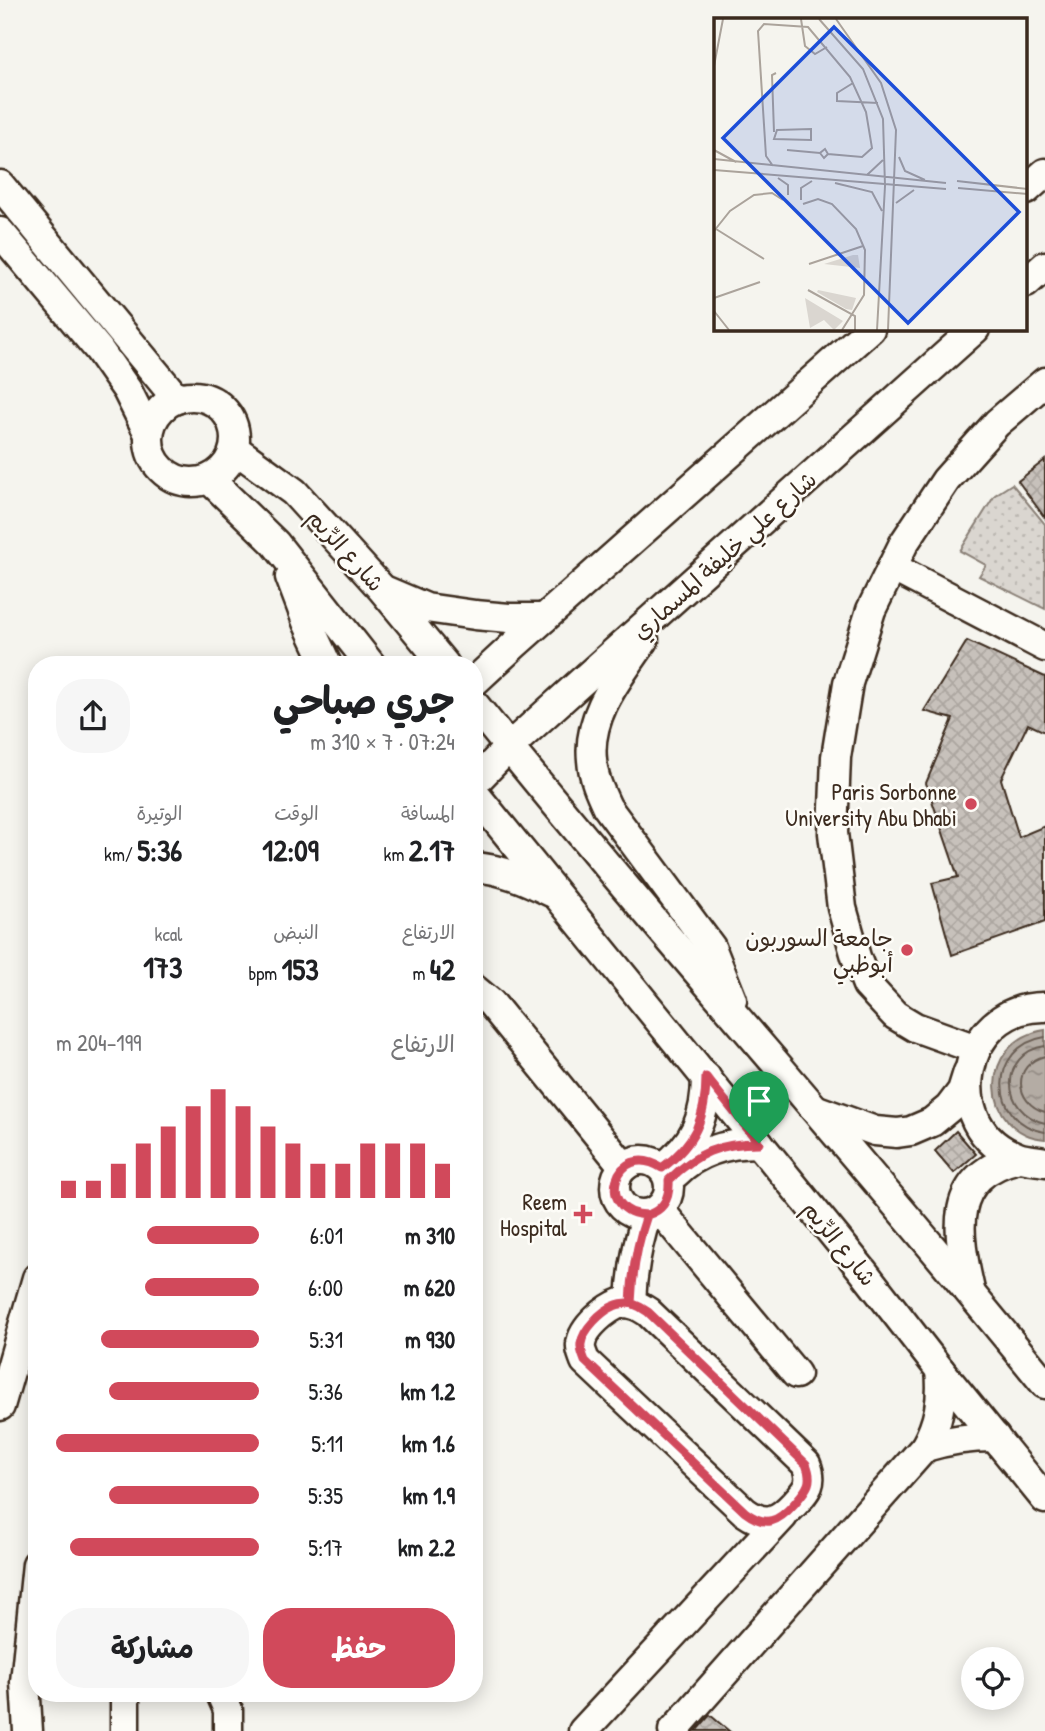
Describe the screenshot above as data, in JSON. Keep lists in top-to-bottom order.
{
  "streets": {
    "street": ["شارع الرِّيم", "شارع علي خليفة المسماري"]
  },
  "places": {
    "other": ["Paris Sorbonne University Abu Dhabi", "جامعة السوربون أبوظبي"],
    "health": ["Reem Hospital"]
  },
  "page": {
    "heading": ["جري صباحي", "07:24 · 7 × 310 m"],
    "stats": [
      ["المسافة", "2.17 km"],
      ["الوقت", "12:09"],
      ["الوتيرة", "5:36 /km"],
      ["الارتفاع", "42 m"],
      ["النبض", "153 bpm"],
      ["kcal", "173"]
    ],
    "chart": ["الارتفاع", "199–204 m"],
    "list": [
      {
        "name": "310 m",
        "note": "6:01"
      },
      {
        "name": "620 m",
        "note": "6:00"
      },
      {
        "name": "930 m",
        "note": "5:31"
      },
      {
        "name": "1.2 km",
        "note": "5:36"
      },
      {
        "name": "1.6 km",
        "note": "5:11"
      },
      {
        "name": "1.9 km",
        "note": "5:35"
      },
      {
        "name": "2.2 km",
        "note": "5:17"
      }
    ],
    "buttons": ["حفظ", "مشاركة"]
  }
}
